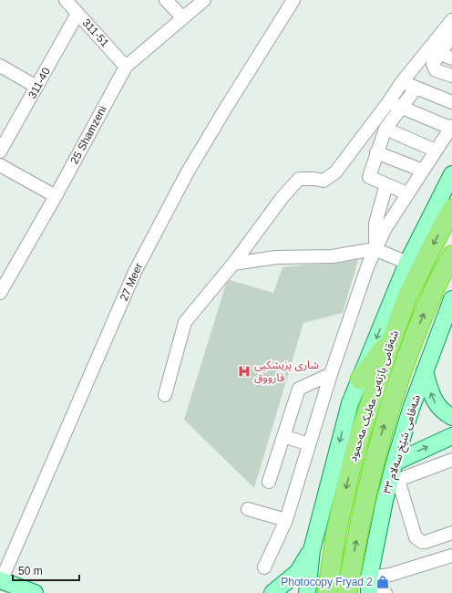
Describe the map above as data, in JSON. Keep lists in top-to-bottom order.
{
  "streets": {
    "highway": ["شەقامی بازنەیی مەلیک مەحمود"],
    "main road": ["شەقامی شێخ سەلام ٣٣"],
    "street": [
      "311-51",
      "311-40",
      "25 Shamzeni",
      "27 Meer"
    ]
  },
  "crossings": [
    ["311-51", "311-40"],
    ["311-51", "25 Shamzeni"]
  ],
  "places": {
    "hospital": ["شاری پزیشکیی فارووق"],
    "shop": ["Photocopy Fryad 2"]
  },
  "scale_bar": "50 m"
}
